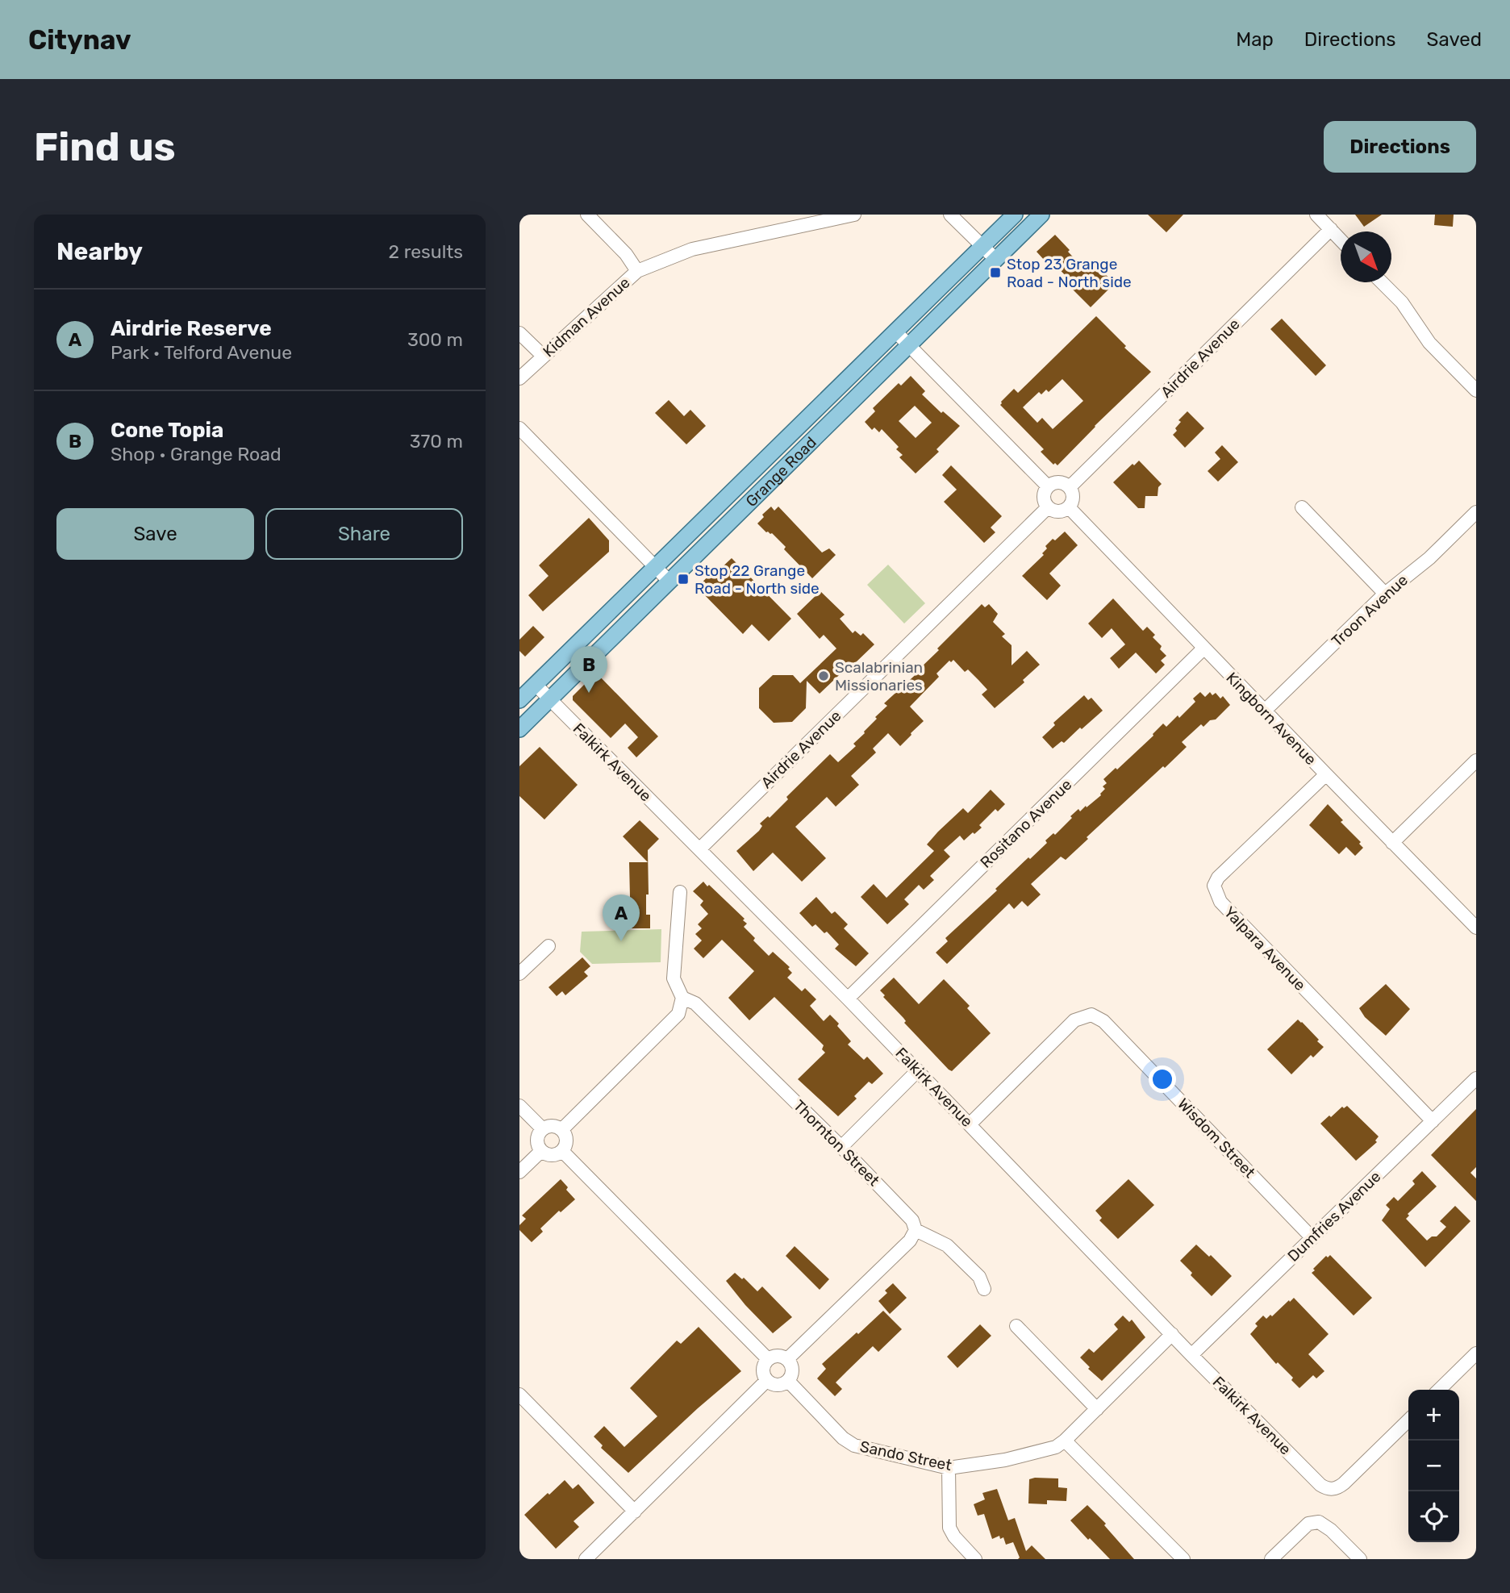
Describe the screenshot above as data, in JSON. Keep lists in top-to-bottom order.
{
  "streets": {
    "main road": ["Grange Road"],
    "street": [
      "Kidman Avenue",
      "Airdrie Avenue",
      "Troon Avenue",
      "Kingborn Avenue",
      "Falkirk Avenue",
      "Rositano Avenue",
      "Yalpara Avenue",
      "Wisdom Street",
      "Thornton Street",
      "Dumfries Avenue",
      "Sando Street"
    ]
  },
  "crossings": [
    ["Airdrie Avenue", "Kingborn Avenue"],
    ["Airdrie Avenue", "Falkirk Avenue"],
    ["Grange Road", "Falkirk Avenue"],
    ["Troon Avenue", "Kingborn Avenue"],
    ["Kingborn Avenue", "Rositano Avenue"],
    ["Kingborn Avenue", "Yalpara Avenue"],
    ["Falkirk Avenue", "Rositano Avenue"],
    ["Falkirk Avenue", "Wisdom Street"],
    ["Falkirk Avenue", "Dumfries Avenue"],
    ["Falkirk Avenue", "Sando Street"],
    ["Yalpara Avenue", "Dumfries Avenue"],
    ["Wisdom Street", "Dumfries Avenue"]
  ],
  "places": {
    "transit": ["Stop 23 Grange Road - North side", "Stop 22 Grange Road - North side"],
    "other": ["Scalabrinian Missionaries"]
  },
  "north": "bottom right",
  "page": {
    "header": "Citynav",
    "nav": ["Map", "Directions", "Saved"],
    "buttons": [
      "Directions",
      ["Save", "Share"]
    ],
    "title": "Find us",
    "heading": ["Nearby", "2 results"],
    "list": [
      {
        "mark": "A",
        "name": "Airdrie Reserve",
        "note": "Park · Telford Avenue",
        "value": "300 m"
      },
      {
        "mark": "B",
        "name": "Cone Topia",
        "note": "Shop · Grange Road",
        "value": "370 m"
      }
    ],
    "pins": ["B", "A"],
    "map_buttons": ["+", "−"]
  }
}
